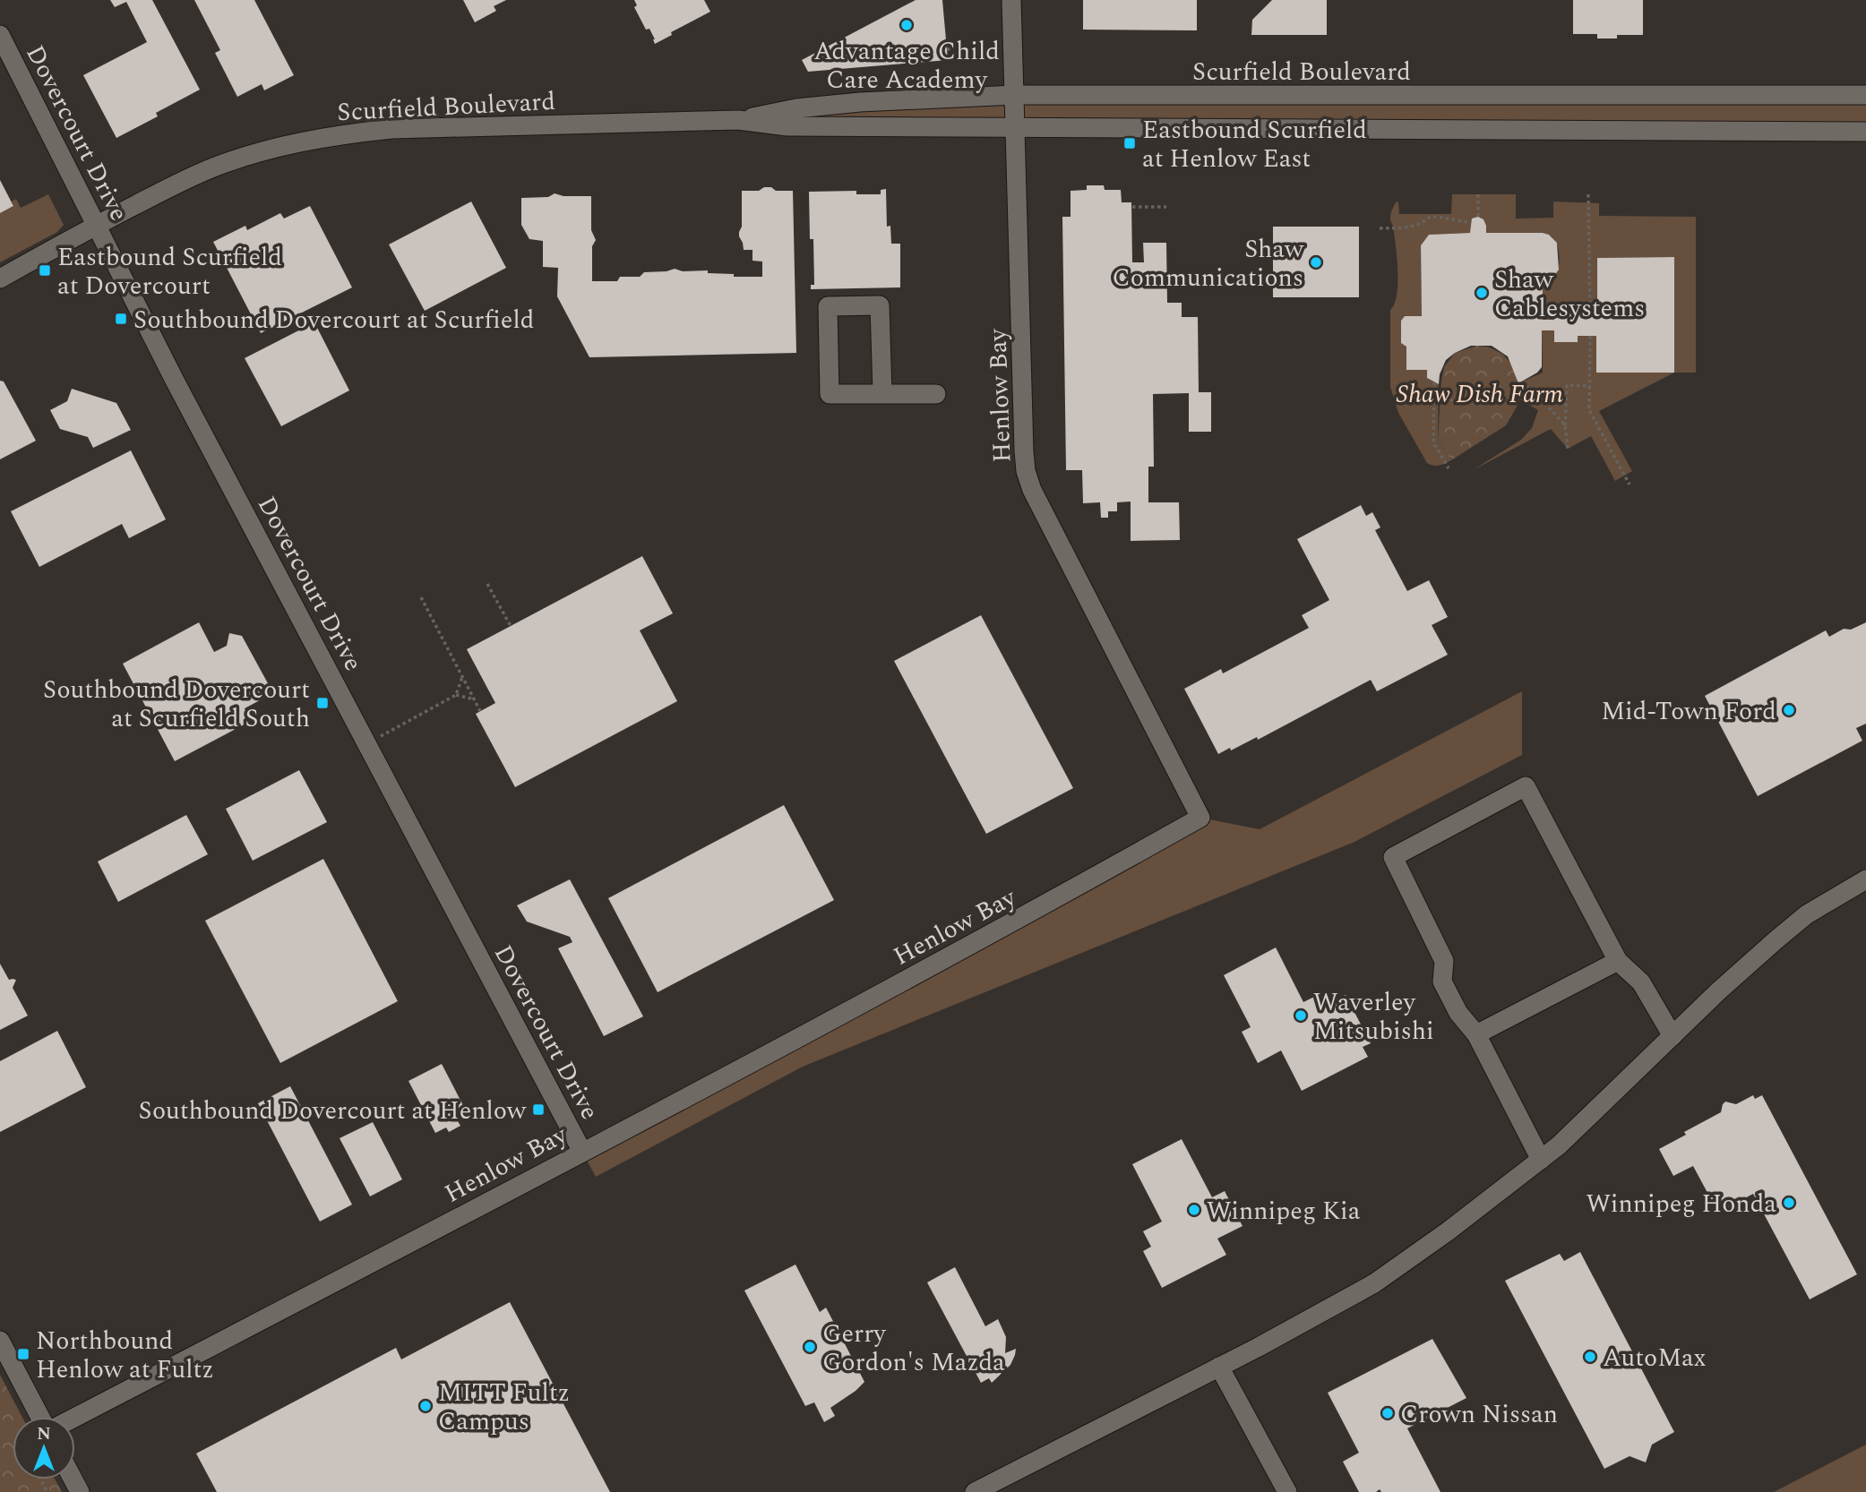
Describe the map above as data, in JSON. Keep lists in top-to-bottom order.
{
  "streets": {
    "street": ["Scurfield Boulevard", "Dovercourt Drive", "Henlow Bay"]
  },
  "crossings": [
    ["Scurfield Boulevard", "Dovercourt Drive"],
    ["Scurfield Boulevard", "Henlow Bay"],
    ["Dovercourt Drive", "Henlow Bay"]
  ],
  "parks": ["Shaw Dish Farm"],
  "places": {
    "other": [
      "Advantage Child Care Academy",
      "Shaw Communications",
      "Shaw Cablesystems",
      "Mid-Town Ford",
      "Waverley Mitsubishi",
      "Winnipeg Honda",
      "Winnipeg Kia",
      "Gerry Gordon's Mazda",
      "AutoMax",
      "MITT Fultz Campus",
      "Crown Nissan"
    ],
    "transit": [
      "Eastbound Scurfield at Henlow East",
      "Eastbound Scurfield at Dovercourt",
      "Southbound Dovercourt at Scurfield",
      "Southbound Dovercourt at Scurfield South",
      "Southbound Dovercourt at Henlow",
      "Northbound Henlow at Fultz"
    ]
  },
  "north": "top"
}
